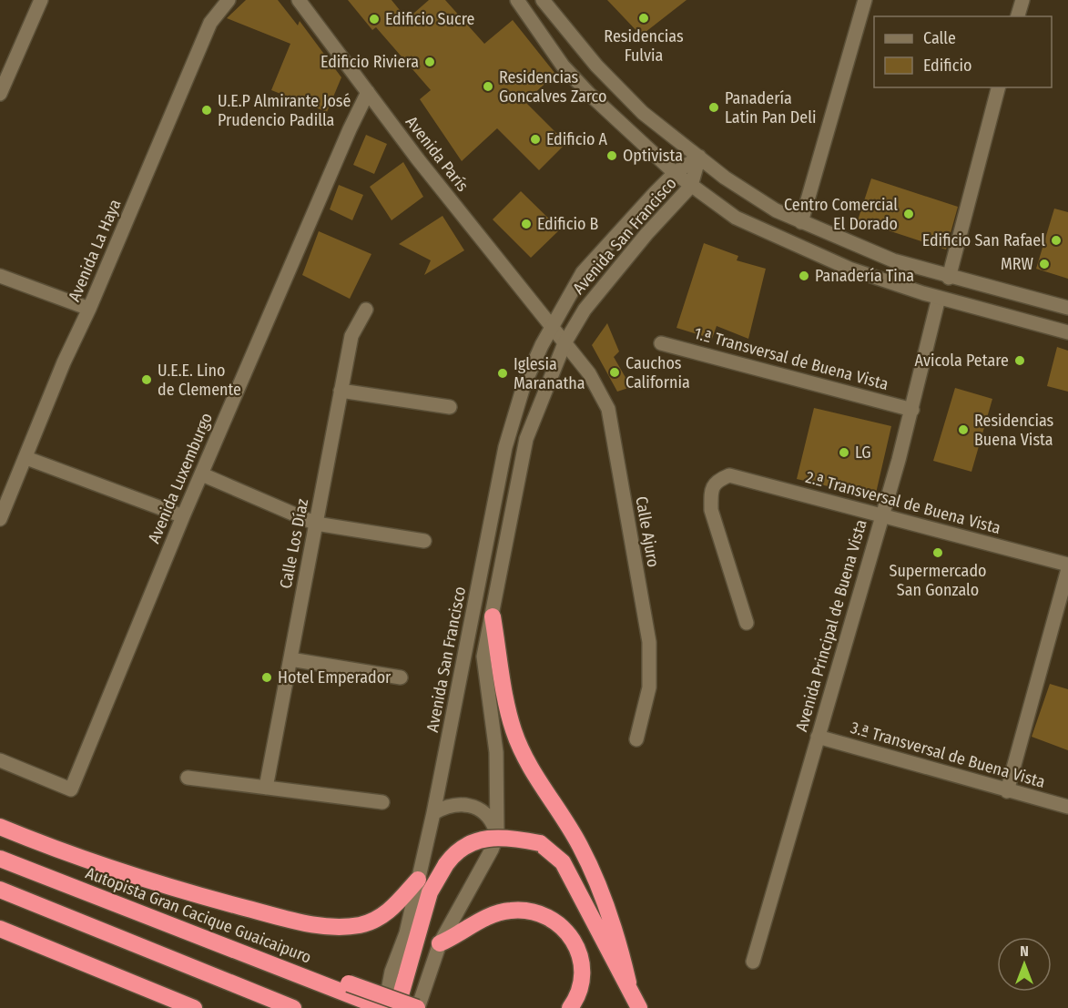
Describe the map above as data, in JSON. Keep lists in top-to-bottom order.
{
  "streets": {
    "highway": ["Autopista Gran Cacique Guaicaipuro"],
    "street": [
      "Avenida París",
      "Avenida San Francisco",
      "Avenida La Haya",
      "1.ª Transversal de Buena Vista",
      "Avenida Luxemburgo",
      "2.ª Transversal de Buena Vista",
      "Calle Ajuro",
      "Calle Los Díaz",
      "Avenida Principal de Buena Vista",
      "3.ª Transversal de Buena Vista"
    ]
  },
  "crossings": [
    ["Avenida París", "Avenida San Francisco"],
    ["Avenida París", "Avenida Luxemburgo"],
    ["Avenida París", "Calle Ajuro"],
    ["Avenida San Francisco", "Calle Ajuro"],
    ["1.ª Transversal de Buena Vista", "Avenida Principal de Buena Vista"],
    ["2.ª Transversal de Buena Vista", "Avenida Principal de Buena Vista"],
    ["Avenida Principal de Buena Vista", "3.ª Transversal de Buena Vista"]
  ],
  "places": [
    "Residencias Fulvia",
    "Edificio Sucre",
    "Edificio Riviera",
    "Residencias Goncalves Zarco",
    "Panadería Latin Pan Deli",
    "U.E.P Almirante José Prudencio Padilla",
    "Edificio A",
    "Optivista",
    "Centro Comercial El Dorado",
    "Edificio B",
    "Edificio San Rafael",
    "MRW",
    "Panadería Tina",
    "Avicola Petare",
    "Cauchos California",
    "Iglesia Maranatha",
    "U.E.E. Lino de Clemente",
    "Residencias Buena Vista",
    "LG",
    "Supermercado San Gonzalo",
    "Hotel Emperador"
  ],
  "legend": ["Calle", "Edificio"],
  "north": "top"
}
